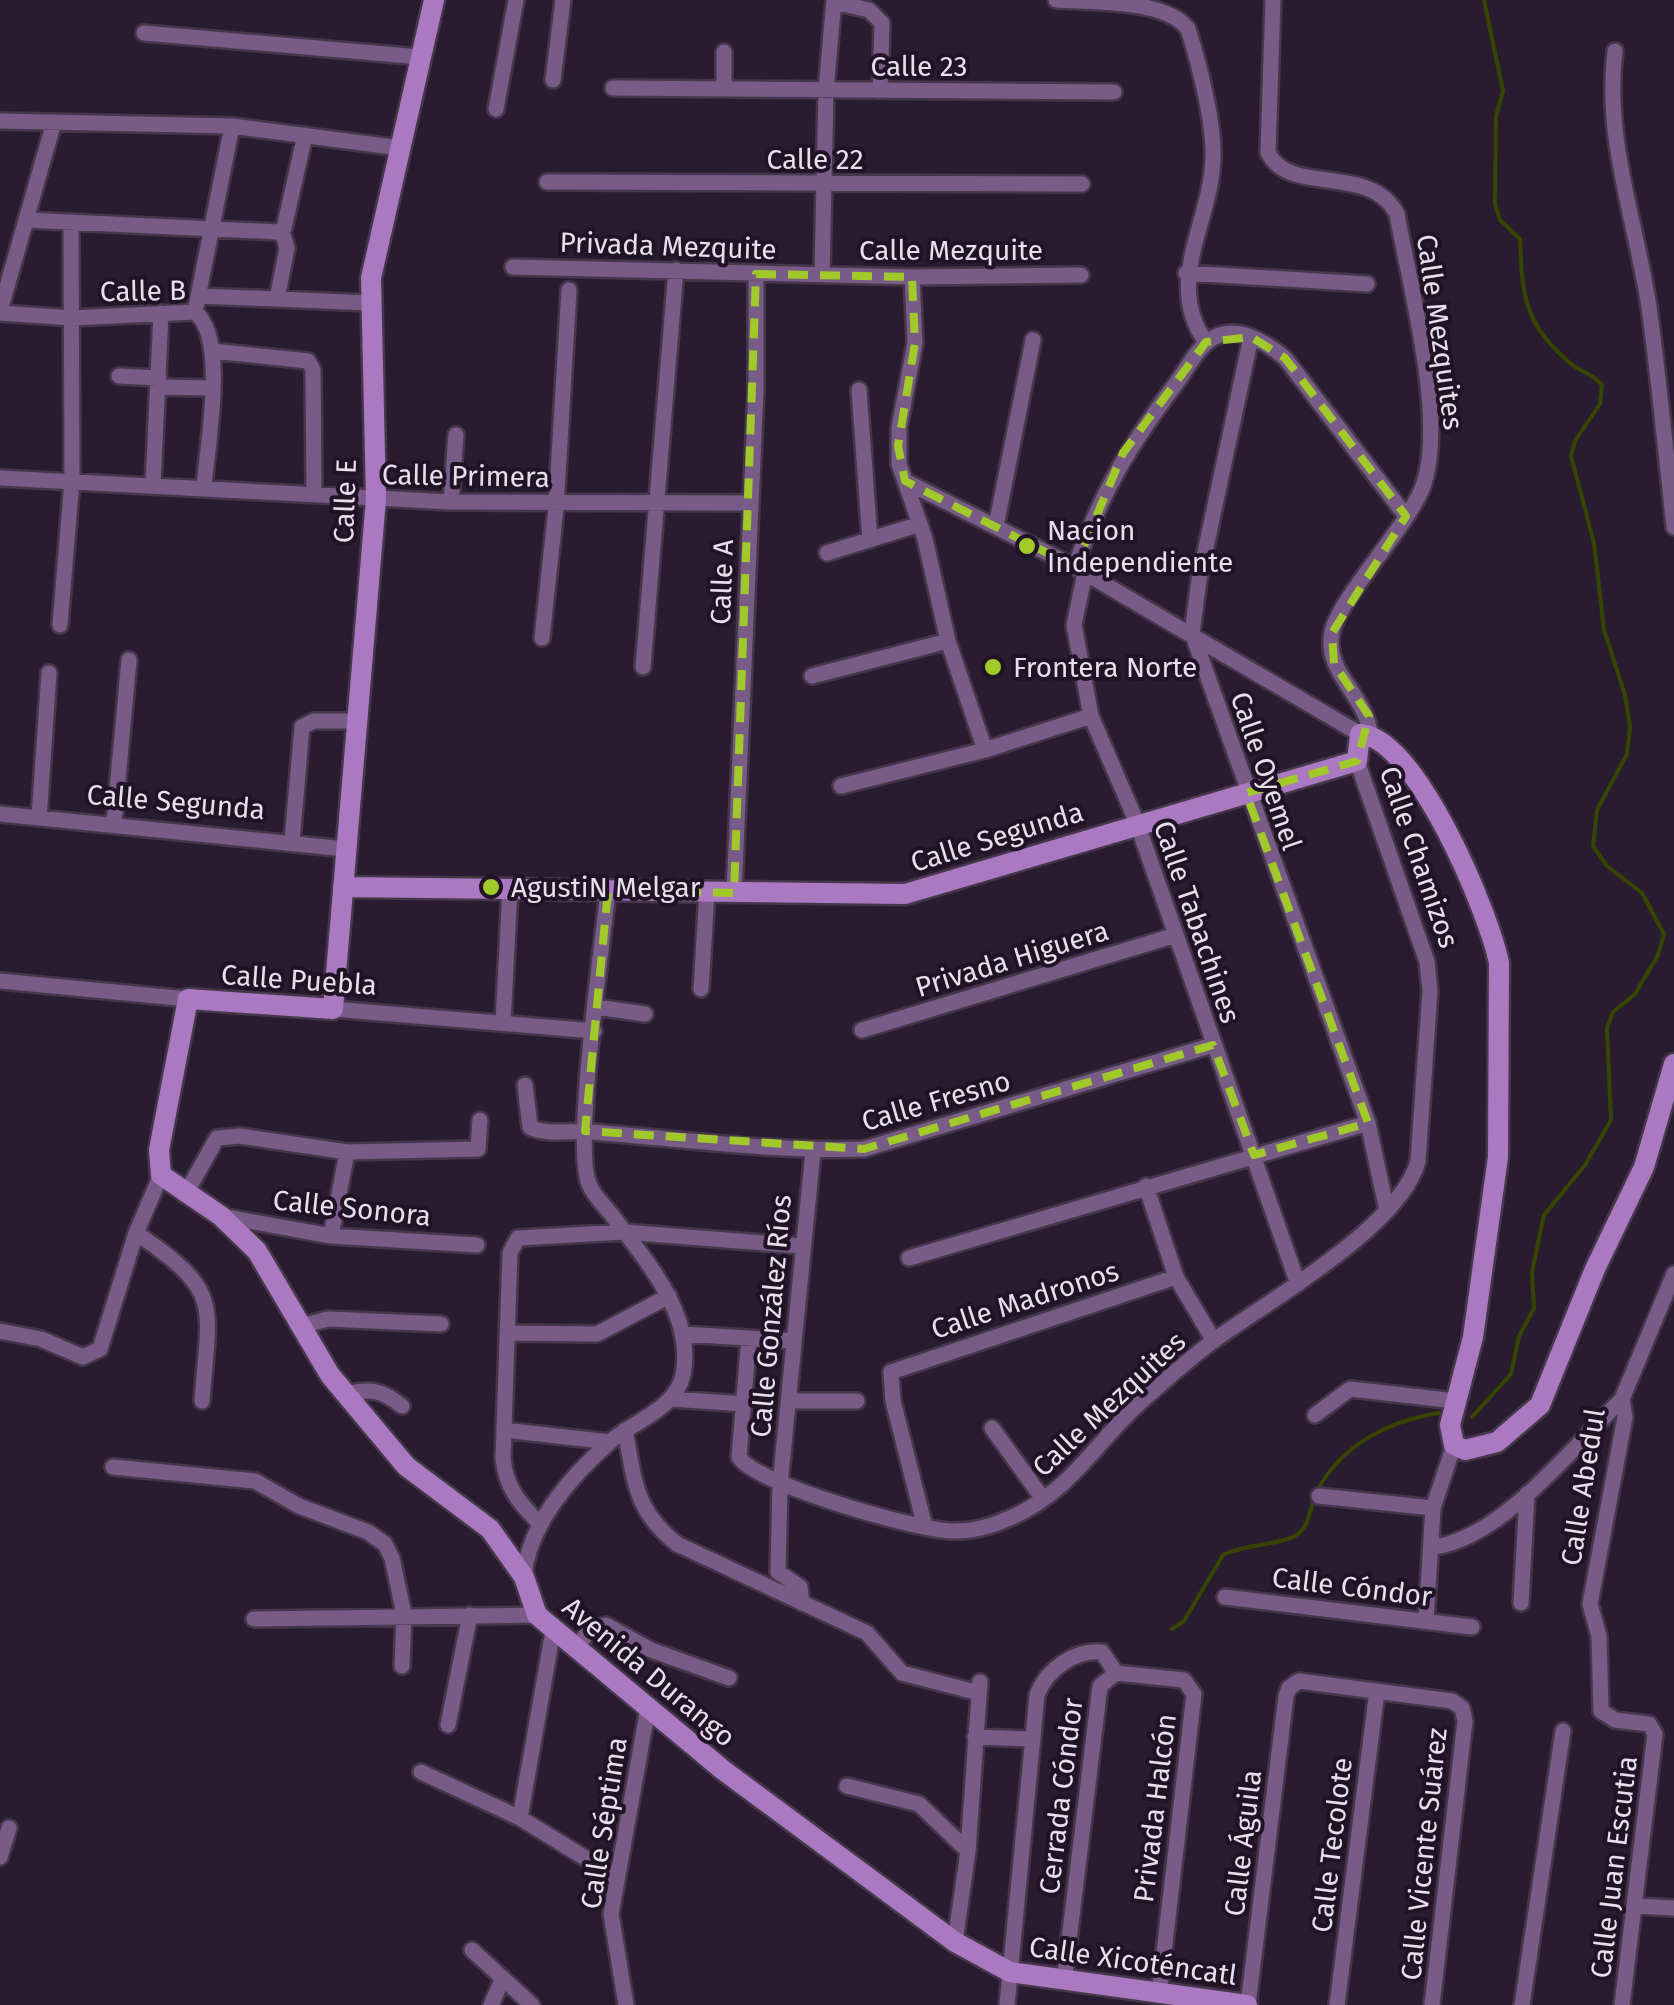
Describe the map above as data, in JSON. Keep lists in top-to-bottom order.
{
  "streets": {
    "main road": [
      "Calle E",
      "Calle Segunda",
      "Calle Chamizos",
      "Calle Puebla",
      "Avenida Durango",
      "Calle Xicoténcatl"
    ],
    "street": [
      "Calle 23",
      "Calle 22",
      "Privada Mezquite",
      "Calle Mezquite",
      "Calle B",
      "Calle Mezquites",
      "Calle Primera",
      "Calle A",
      "Calle Oyemel",
      "Calle Tabachines",
      "Privada Higuera",
      "Calle Fresno",
      "Calle Sonora",
      "Calle Madronos",
      "Calle González Ríos",
      "Calle Abedul",
      "Calle Cóndor",
      "Cerrada Cóndor",
      "Privada Halcón",
      "Calle Séptima",
      "Calle Águila",
      "Calle Tecolote",
      "Calle Vicente Suárez",
      "Calle Juan Escutia"
    ]
  },
  "crossings": [
    ["Privada Mezquite", "Calle Mezquite"],
    ["Privada Mezquite", "Calle A"],
    ["Calle Mezquites", "Calle Oyemel"],
    ["Calle Mezquites", "Calle Chamizos"],
    ["Calle Mezquites", "Calle Tabachines"],
    ["Calle Mezquites", "Calle Madronos"],
    ["Calle Mezquites", "Calle González Ríos"],
    ["Calle Primera", "Calle E"],
    ["Calle Primera", "Calle A"],
    ["Calle E", "Calle Segunda"],
    ["Calle E", "Calle Puebla"],
    ["Calle A", "Calle Segunda"],
    ["Calle Oyemel", "Calle Segunda"],
    ["Calle Segunda", "Calle Chamizos"],
    ["Calle Segunda", "Calle Tabachines"],
    ["Calle Tabachines", "Privada Higuera"],
    ["Calle Tabachines", "Calle Fresno"],
    ["Calle Fresno", "Calle González Ríos"],
    ["Calle Sonora", "Avenida Durango"],
    ["Calle Abedul", "Calle Juan Escutia"],
    ["Avenida Durango", "Calle Séptima"],
    ["Avenida Durango", "Calle Xicoténcatl"],
    ["Cerrada Cóndor", "Privada Halcón"],
    ["Cerrada Cóndor", "Calle Xicoténcatl"],
    ["Privada Halcón", "Calle Xicoténcatl"],
    ["Calle Águila", "Calle Tecolote"],
    ["Calle Águila", "Calle Vicente Suárez"],
    ["Calle Águila", "Calle Xicoténcatl"],
    ["Calle Tecolote", "Calle Vicente Suárez"]
  ],
  "places": ["Nacion Independiente", "Frontera Norte", "AgustiN Melgar"]
}
